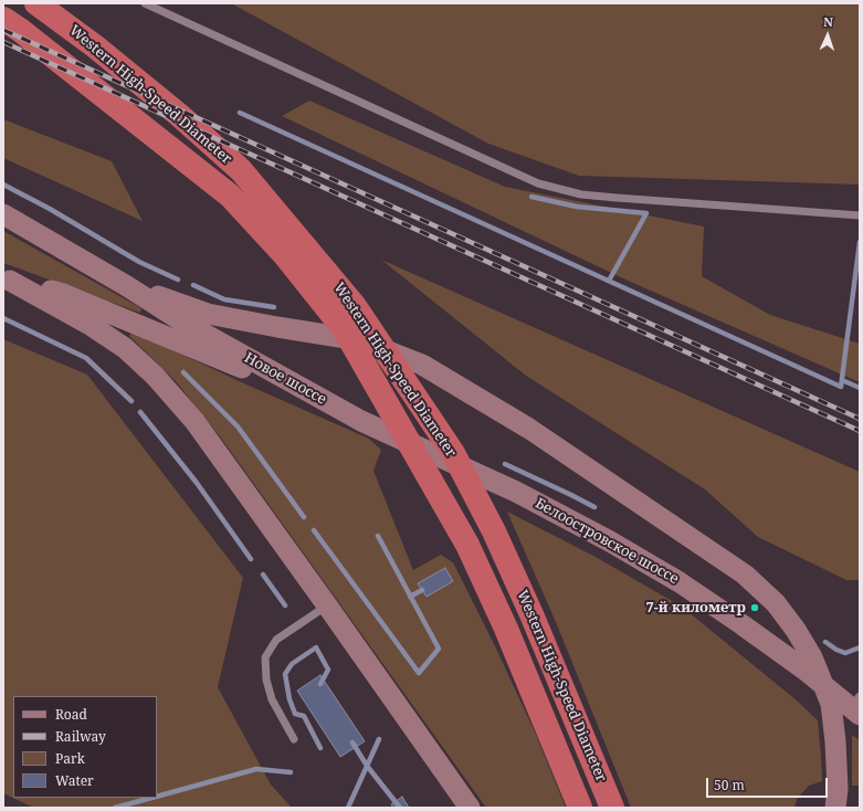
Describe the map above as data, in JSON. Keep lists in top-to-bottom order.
{
  "streets": {
    "highway": ["Western High-Speed Diameter"],
    "main road": ["Новое шоссе", "Белоостровское шоссе"]
  },
  "crossings": [
    ["Новое шоссе", "Белоостровское шоссе"]
  ],
  "places": ["7-й километр"],
  "legend": [
    "Road",
    "Railway",
    "Park",
    "Water"
  ],
  "scale_bar": "50 m",
  "north": "top"
}
